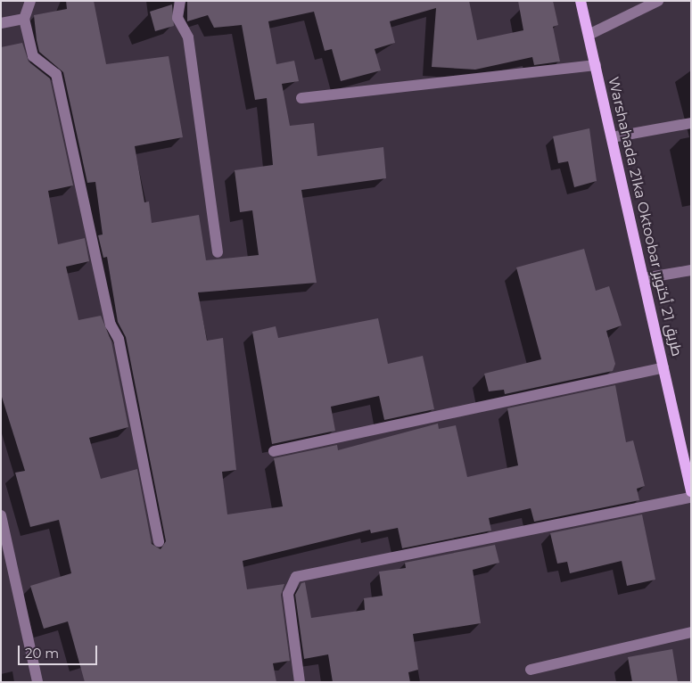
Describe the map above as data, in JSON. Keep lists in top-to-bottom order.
{
  "streets": {
    "main road": ["Warshahada 21ka Oktoobar طريق 21 أكتوبر"]
  },
  "scale_bar": "20 m"
}
